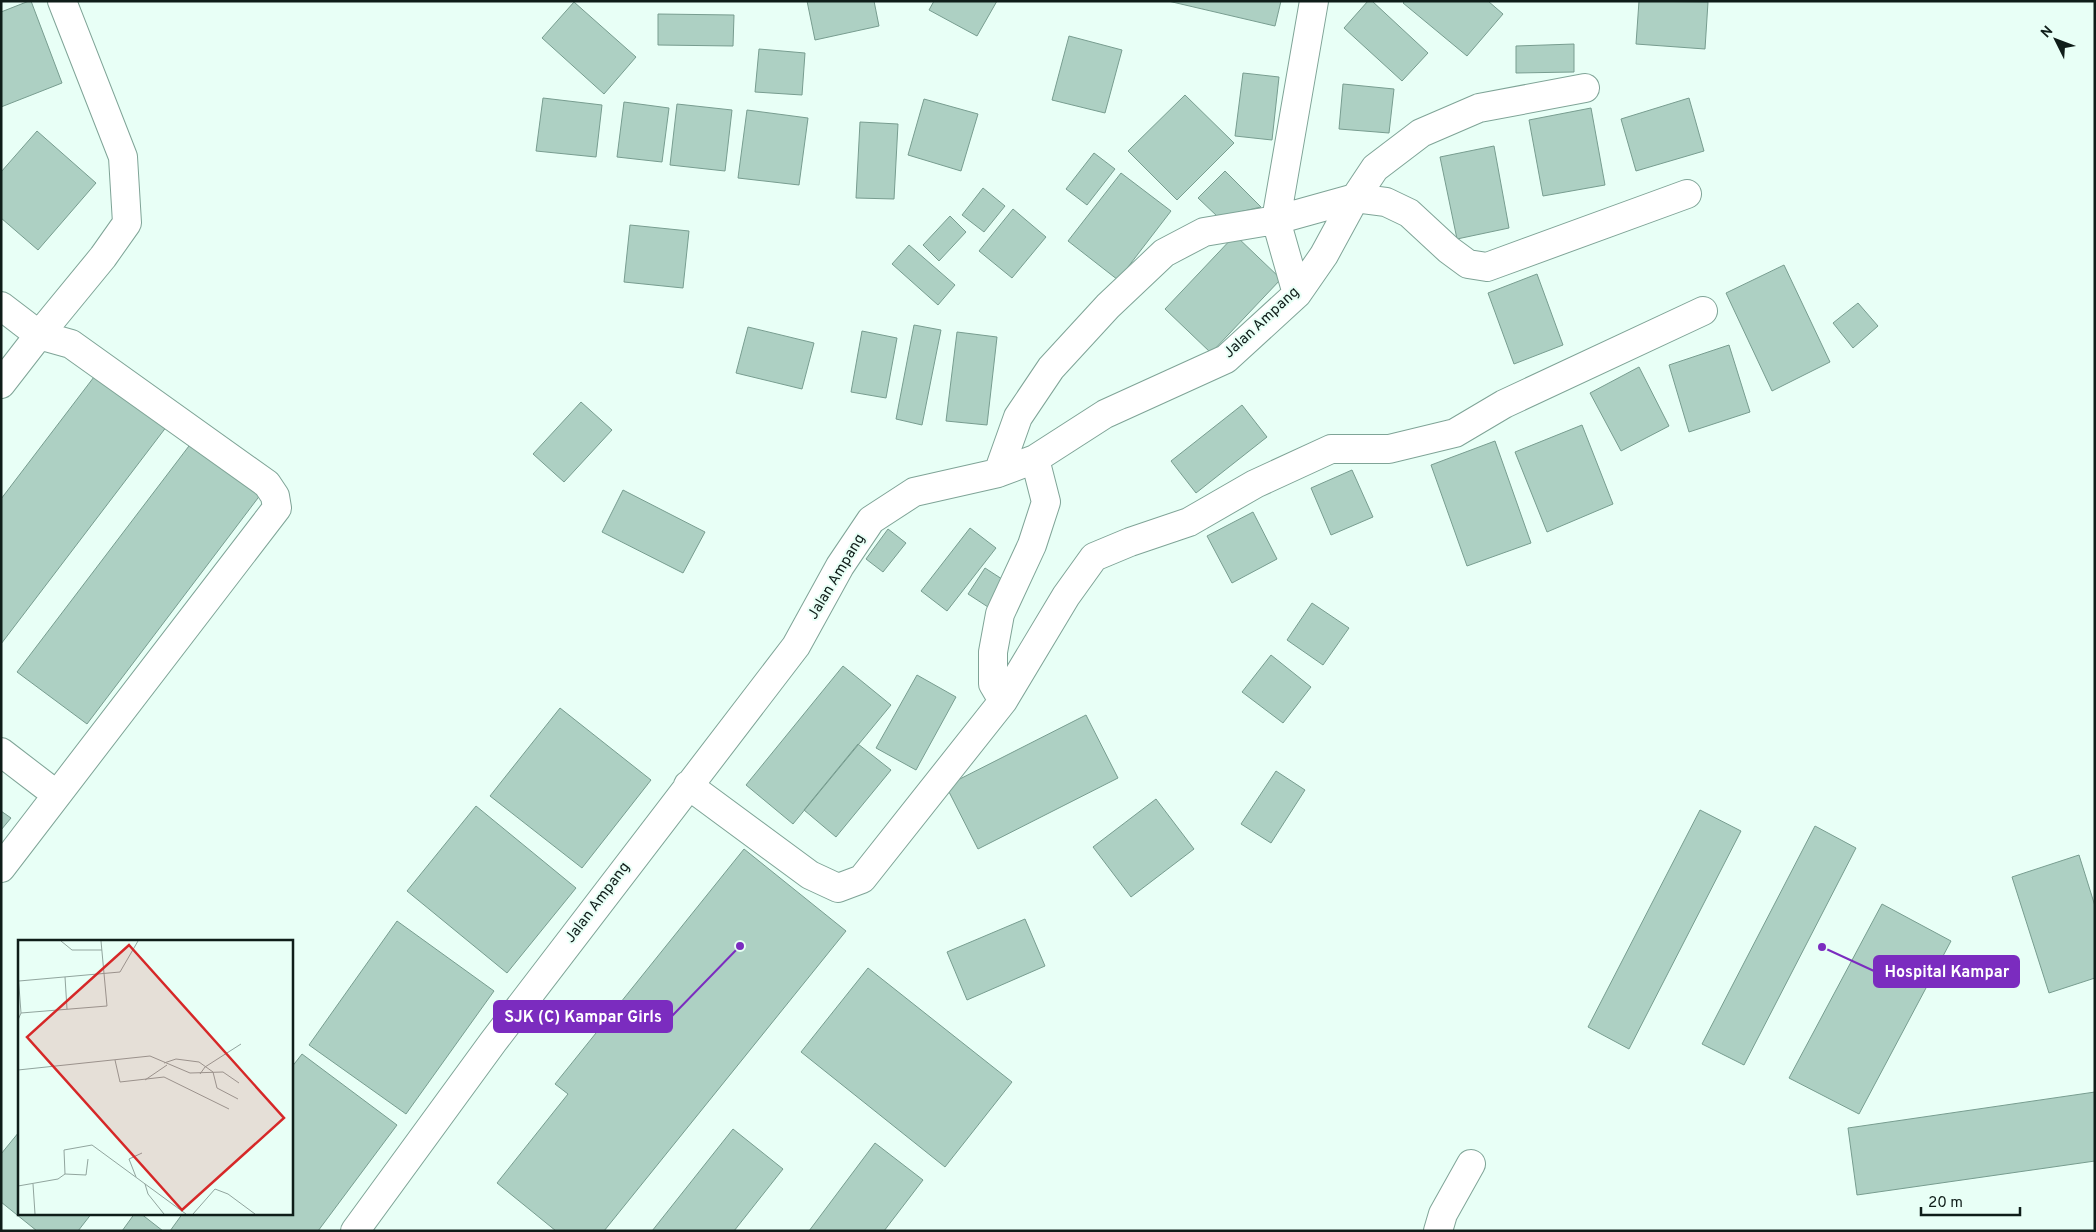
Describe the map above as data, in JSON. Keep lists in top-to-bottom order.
{
  "streets": {
    "street": ["Jalan Ampang"]
  },
  "places": ["SJK (C) Kampar Girls", "Hospital Kampar"],
  "scale_bar": "20 m",
  "north": "top left"
}
